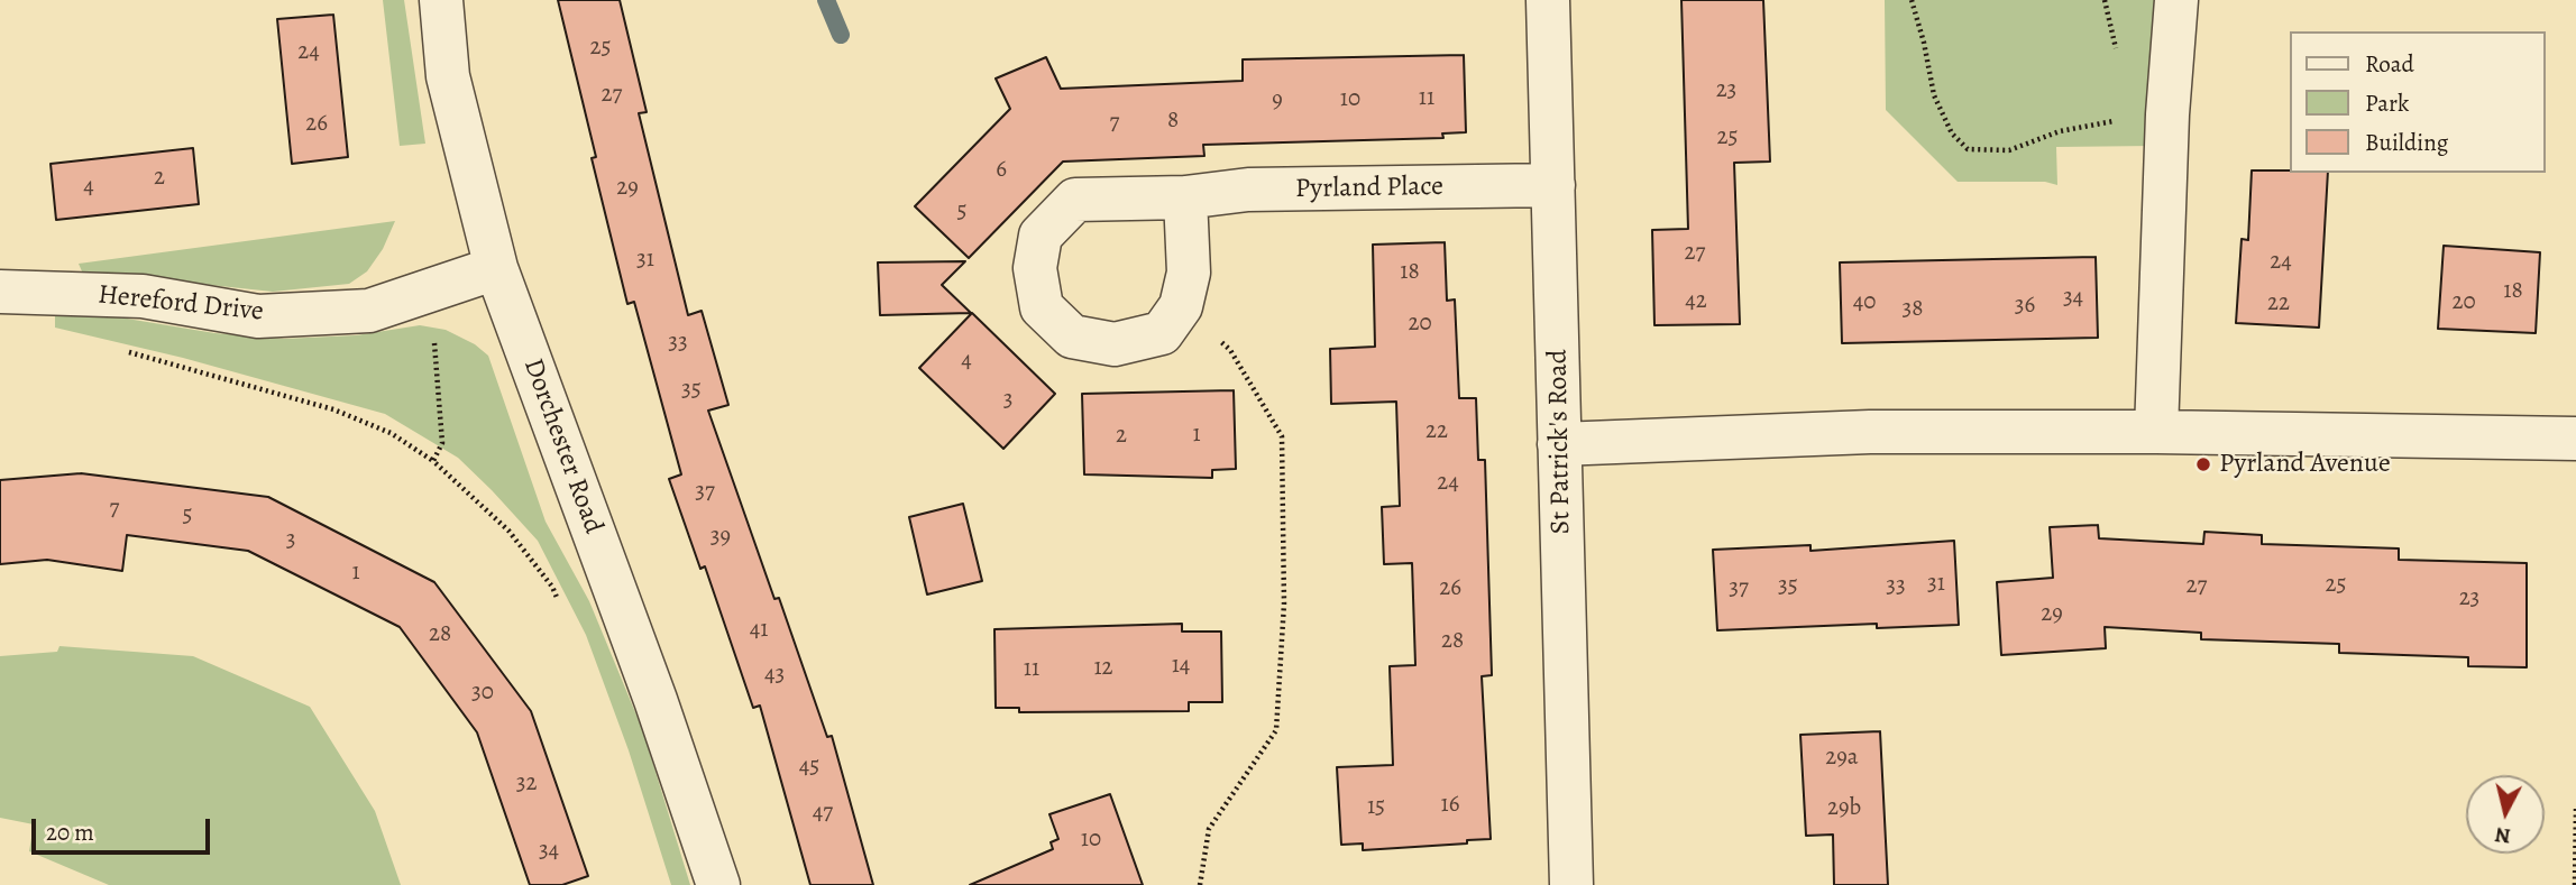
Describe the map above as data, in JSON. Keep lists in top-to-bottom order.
{
  "streets": {
    "street": [
      "Pyrland Place",
      "Hereford Drive",
      "St Patrick's Road",
      "Dorchester Road"
    ]
  },
  "crossings": [
    ["Pyrland Place", "St Patrick's Road"],
    ["Hereford Drive", "Dorchester Road"]
  ],
  "places": ["Pyrland Avenue"],
  "house_numbers": [
    "25",
    "24",
    "23",
    "27",
    "11",
    "10",
    "9",
    "8",
    "7",
    "26",
    "25",
    "6",
    "2",
    "4",
    "29",
    "5",
    "27",
    "31",
    "24",
    "18",
    "18",
    "34",
    "42",
    "40",
    "20",
    "22",
    "36",
    "38",
    "20",
    "33",
    "4",
    "35",
    "3",
    "22",
    "1",
    "2",
    "24",
    "37",
    "7",
    "5",
    "39",
    "3",
    "1",
    "31",
    "25",
    "35",
    "33",
    "27",
    "26",
    "37",
    "23",
    "29",
    "41",
    "28",
    "28",
    "14",
    "12",
    "11",
    "43",
    "30",
    "29a",
    "45",
    "32",
    "16",
    "15",
    "29b",
    "47",
    "10",
    "34"
  ],
  "legend": ["Road", "Park", "Building"],
  "scale_bar": "20 m",
  "north": "bottom"
}
